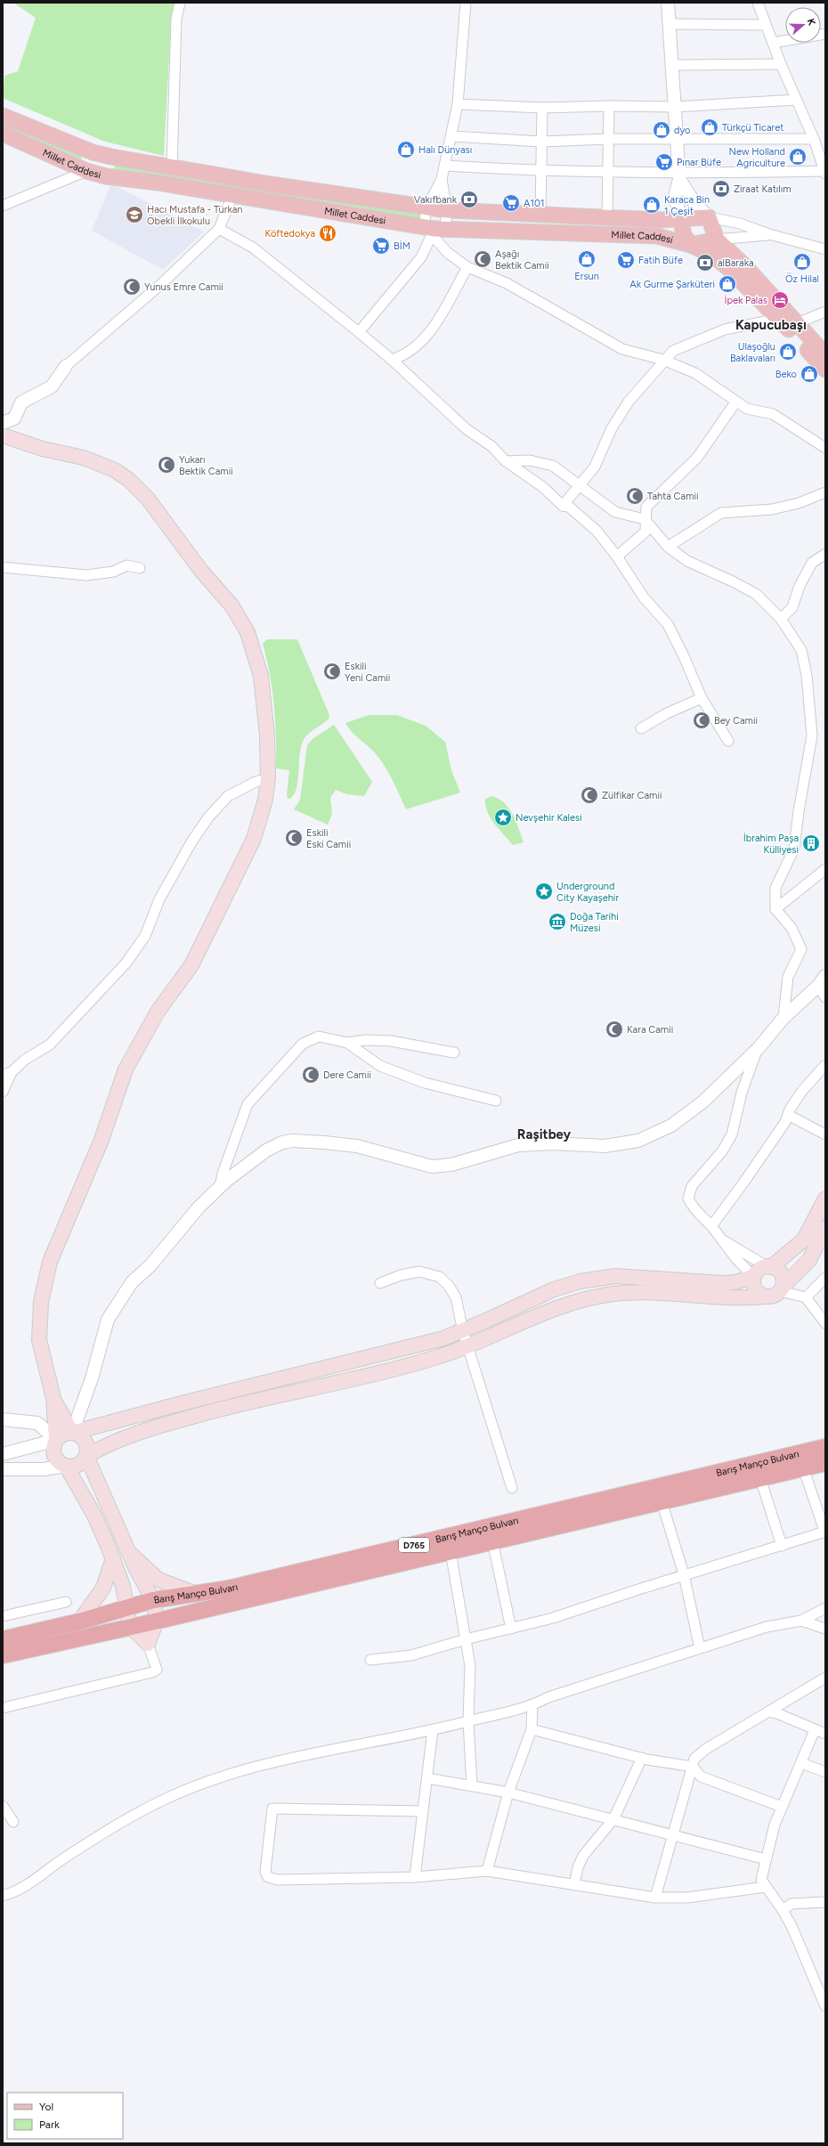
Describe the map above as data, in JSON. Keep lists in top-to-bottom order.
{
  "streets": {
    "highway": ["Barış Manço Bulvarı", "D765"],
    "main road": ["Millet Caddesi"]
  },
  "districts": ["Kapucubaşı", "Raşitbey"],
  "places": {
    "shop": [
      "Türkçü Ticaret",
      "dyo",
      "Halı Dünyası",
      "New Holland Agriculture",
      "Karaca Bin 1 Çeşit",
      "Ersun",
      "Öz Hilal",
      "Ak Gurme Şarküteri",
      "Ulaşoğlu Baklavaları",
      "Beko"
    ],
    "supermarket": [
      "Pınar Büfe",
      "A101",
      "BİM",
      "Fatih Büfe"
    ],
    "bank": ["Ziraat Katılım", "Vakıfbank", "alBaraka"],
    "school or university": ["Hacı Mustafa - Türkan Öbekli İlkokulu"],
    "restaurant": ["Köftedokya"],
    "mosque": [
      "Aşağı Bektik Camii",
      "Yunus Emre Camii",
      "Yukarı Bektik Camii",
      "Tahta Camii",
      "Eskili Yeni Camii",
      "Bey Camii",
      "Zülfikar Camii",
      "Eskili Eski Camii",
      "Kara Camii",
      "Dere Camii"
    ],
    "hotel": ["İpek Palas"],
    "place": ["Nevşehir Kalesi", "Underground City Kayaşehir"],
    "building": ["İbrahim Paşa Külliyesi"],
    "museum": ["Doğa Tarihi Müzesi"]
  },
  "legend": ["Yol", "Park"],
  "north": "right"
}
